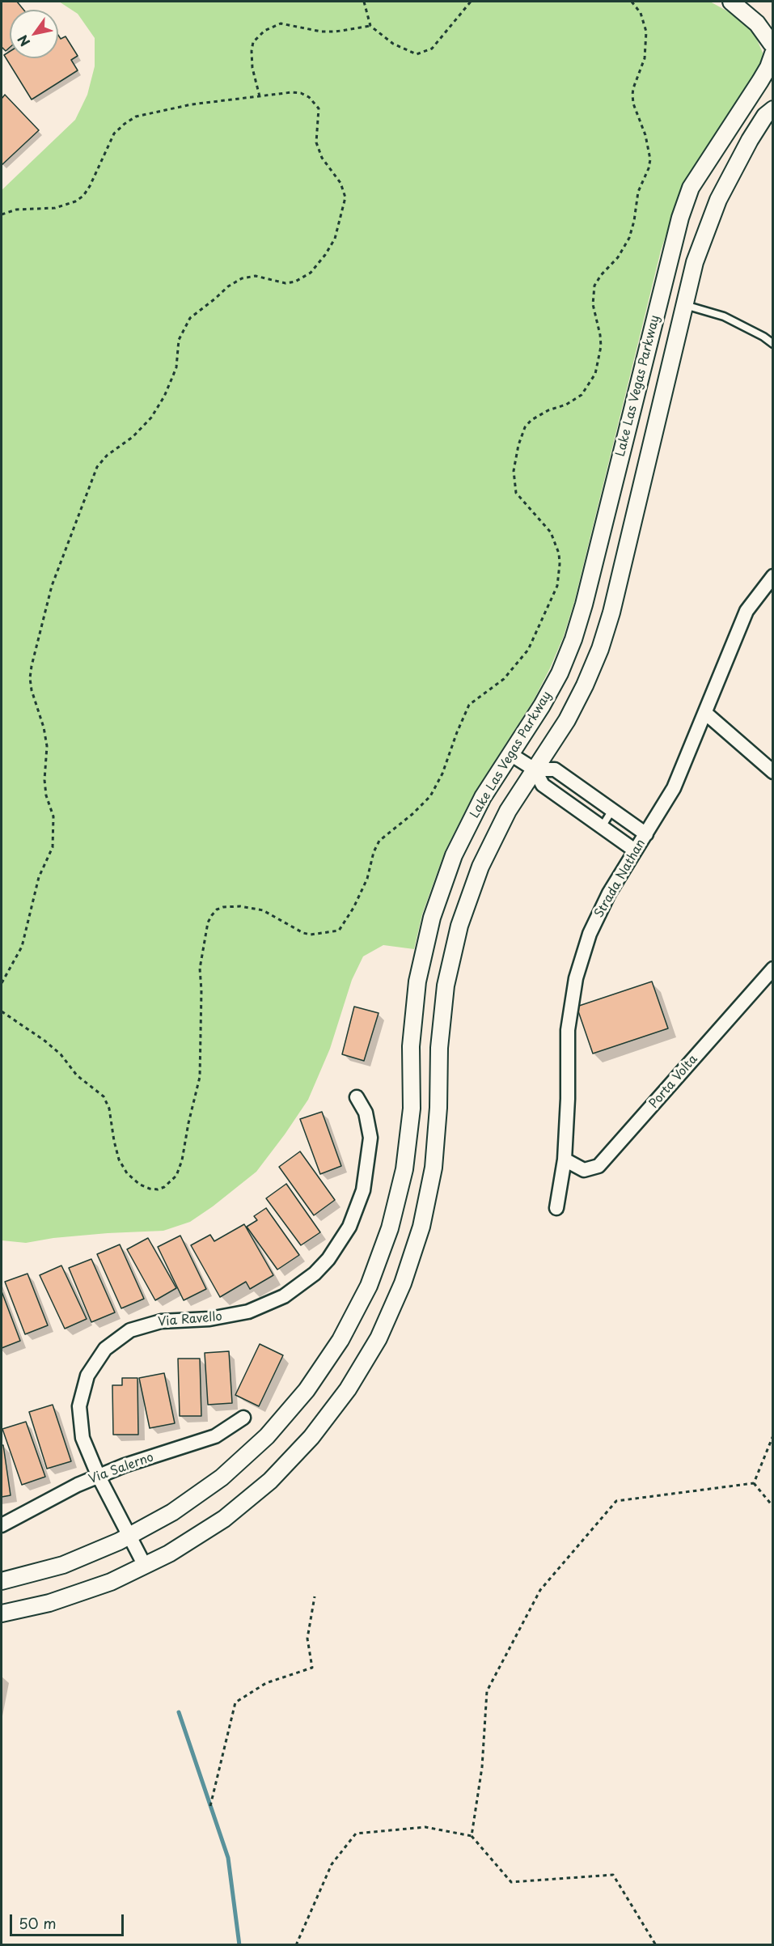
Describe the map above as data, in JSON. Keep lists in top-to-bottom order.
{
  "streets": {
    "street": [
      "Lake Las Vegas Parkway",
      "Strada Nathan",
      "Porta Volta",
      "Via Ravello",
      "Via Salerno"
    ]
  },
  "crossings": [
    ["Lake Las Vegas Parkway", "Via Ravello"],
    ["Strada Nathan", "Porta Volta"],
    ["Via Ravello", "Via Salerno"]
  ],
  "scale_bar": "50 m",
  "north": "bottom left"
}
